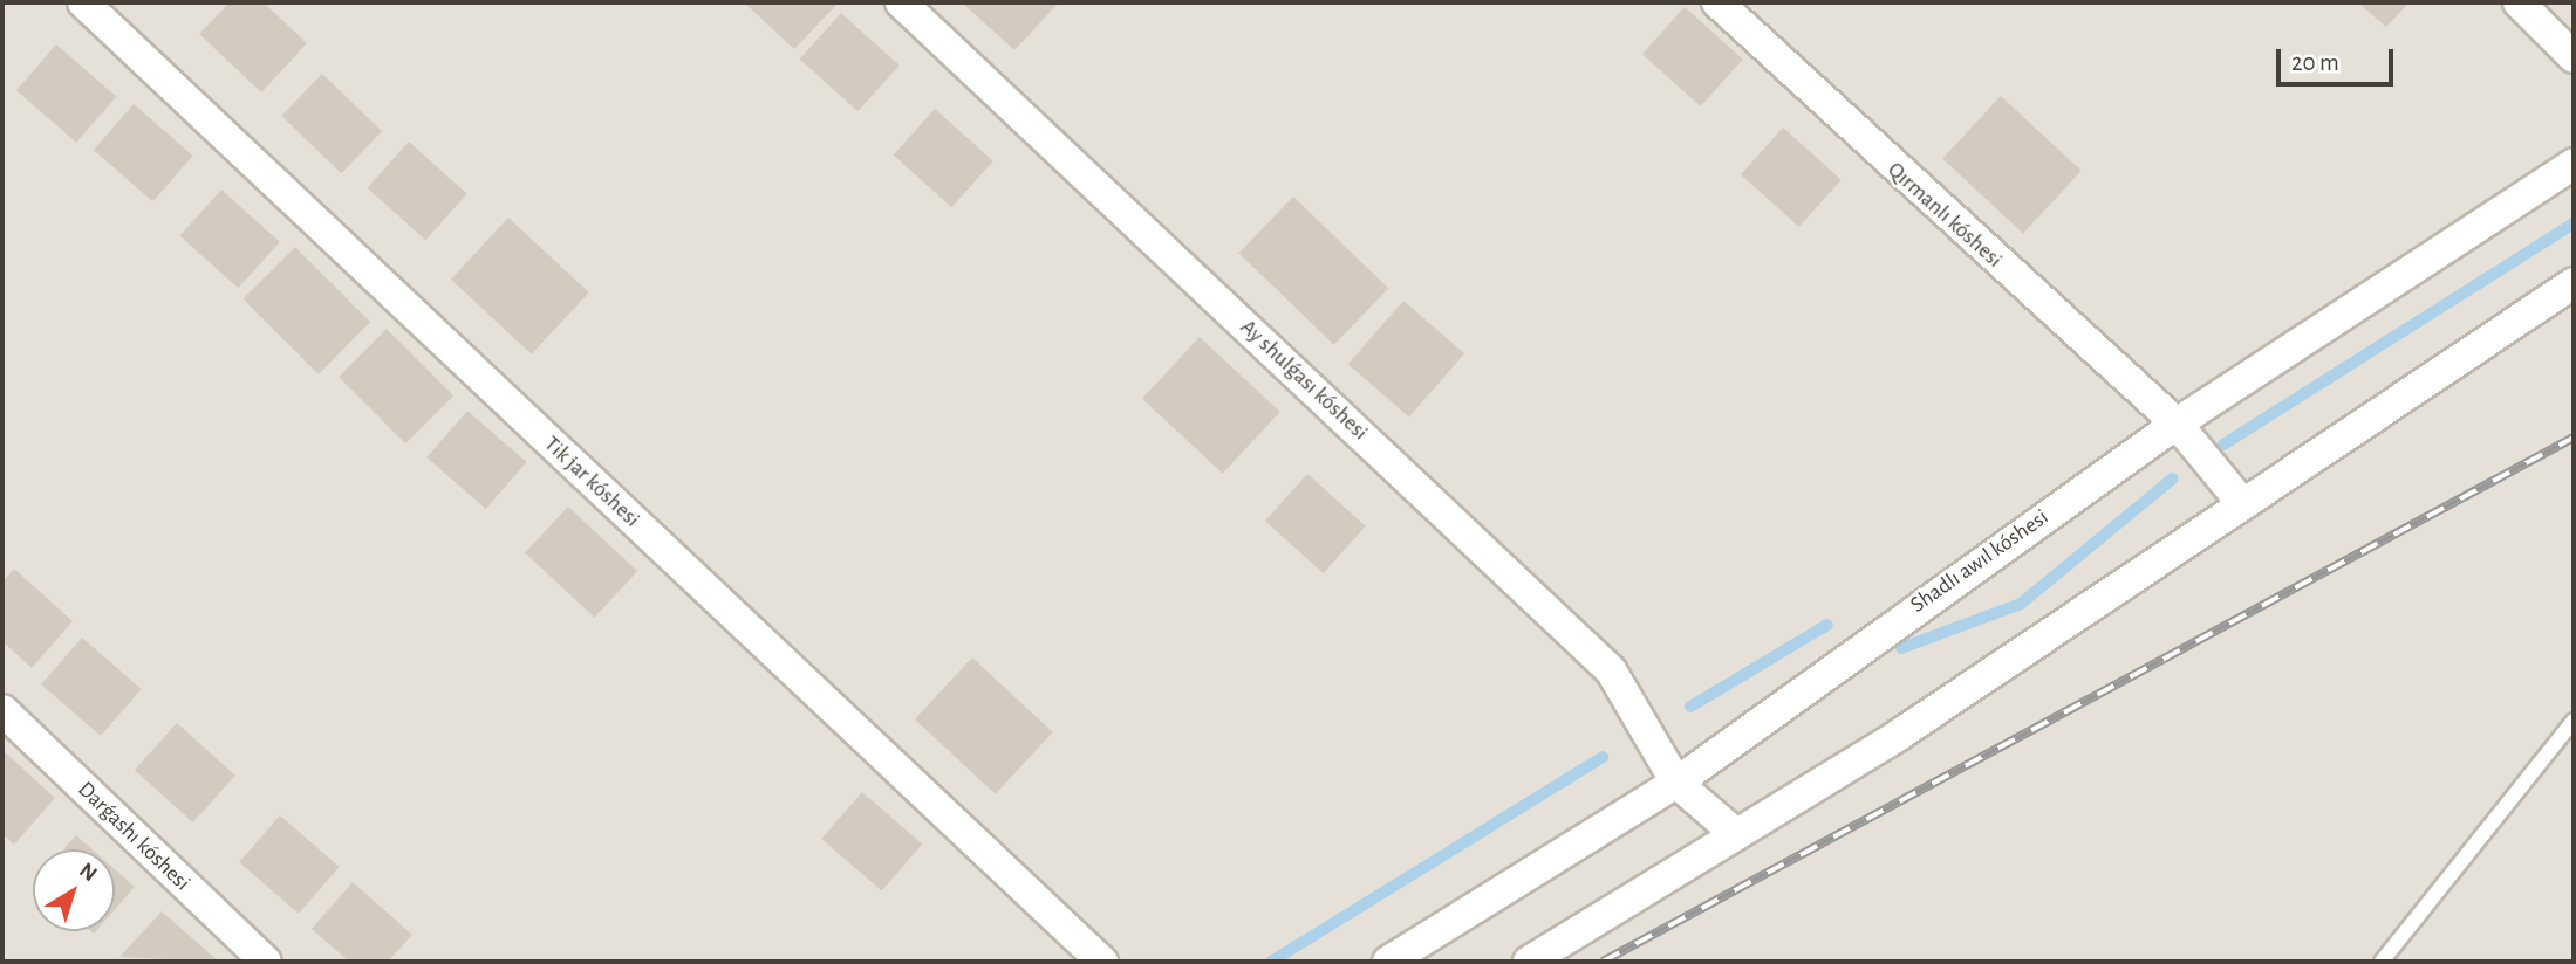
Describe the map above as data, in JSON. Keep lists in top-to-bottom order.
{
  "streets": {
    "street": [
      "Qırmanlı kóshesi",
      "Ay shulǵası kóshesi",
      "Tik jar kóshesi",
      "Shadlı awıl kóshesi",
      "Darǵashı kóshesi"
    ]
  },
  "crossings": [
    ["Qırmanlı kóshesi", "Shadlı awıl kóshesi"],
    ["Ay shulǵası kóshesi", "Shadlı awıl kóshesi"]
  ],
  "scale_bar": "20 m",
  "north": "top right"
}
